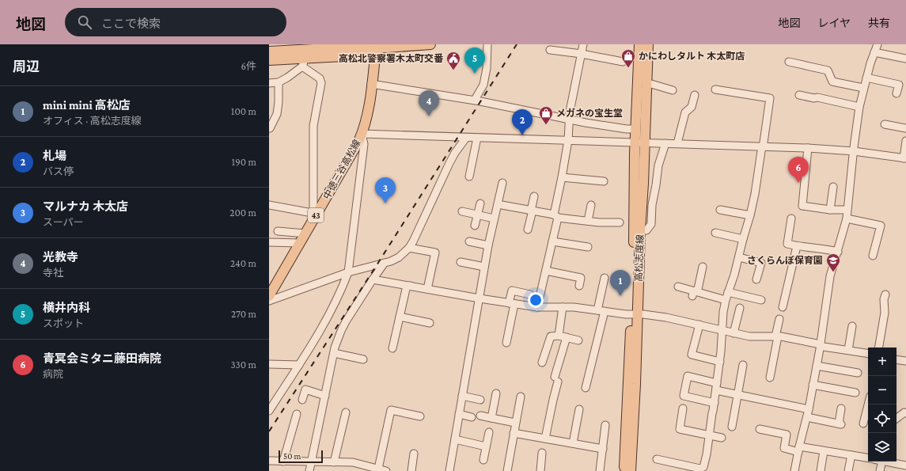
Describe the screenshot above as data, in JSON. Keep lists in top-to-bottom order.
{
  "streets": {
    "main road": ["中徳三谷高松線", "43", "高松志度線"]
  },
  "places": {
    "shop": ["かにわしタルト 木太町店", "メガネの宝生堂"],
    "public building": ["高松北警察署木太町交番"],
    "school or university": ["さくらんぼ保育園"]
  },
  "scale_bar": "50 m",
  "page": {
    "header": "地図",
    "search": "ここで検索",
    "nav": ["地図", "レイヤ", "共有"],
    "heading": ["周辺", "6件"],
    "pins": [
      "5",
      "4",
      "2",
      "6",
      "3",
      "1"
    ],
    "list": [
      {
        "mark": "1",
        "name": "mini mini 高松店",
        "note": "オフィス · 高松志度線",
        "value": "100 m"
      },
      {
        "mark": "2",
        "name": "札場",
        "note": "バス停",
        "value": "190 m"
      },
      {
        "mark": "3",
        "name": "マルナカ 木太店",
        "note": "スーパー",
        "value": "200 m"
      },
      {
        "mark": "4",
        "name": "光教寺",
        "note": "寺社",
        "value": "240 m"
      },
      {
        "mark": "5",
        "name": "横井内科",
        "note": "スポット",
        "value": "270 m"
      },
      {
        "mark": "6",
        "name": "青冥会ミタニ藤田病院",
        "note": "病院",
        "value": "330 m"
      }
    ],
    "map_buttons": ["+", "−"],
    "scale": "50 m"
  }
}
